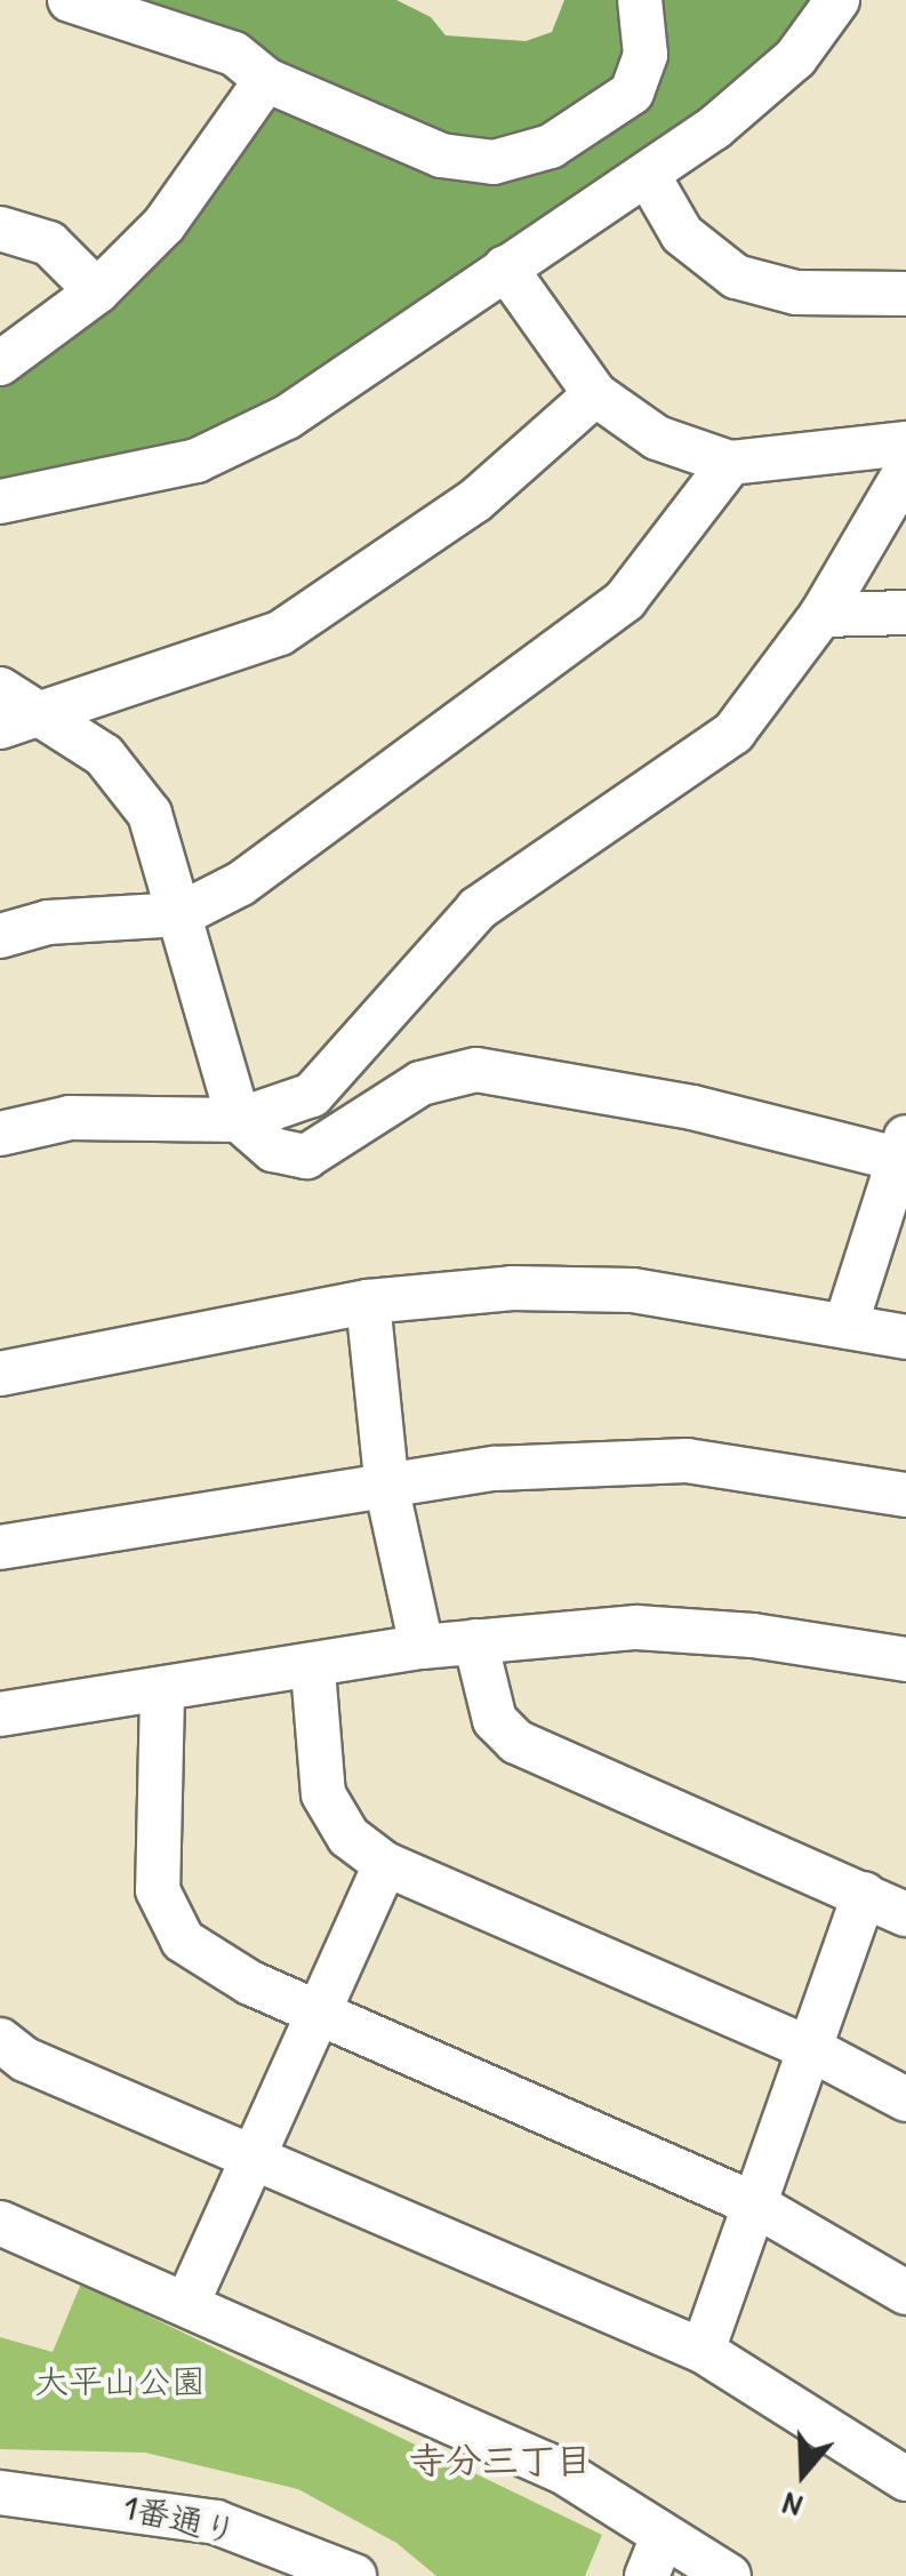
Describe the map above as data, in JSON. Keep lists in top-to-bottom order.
{
  "streets": {
    "street": ["1番通り"]
  },
  "districts": ["寺分三丁目"],
  "parks": ["大平山公園"],
  "north": "bottom"
}
